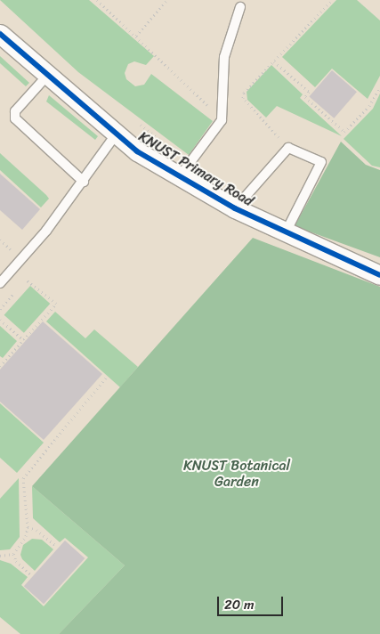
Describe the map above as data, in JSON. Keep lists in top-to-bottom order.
{
  "streets": {
    "street": ["KNUST Primary Road"]
  },
  "parks": ["KNUST Botanical Garden"],
  "scale_bar": "20 m"
}
